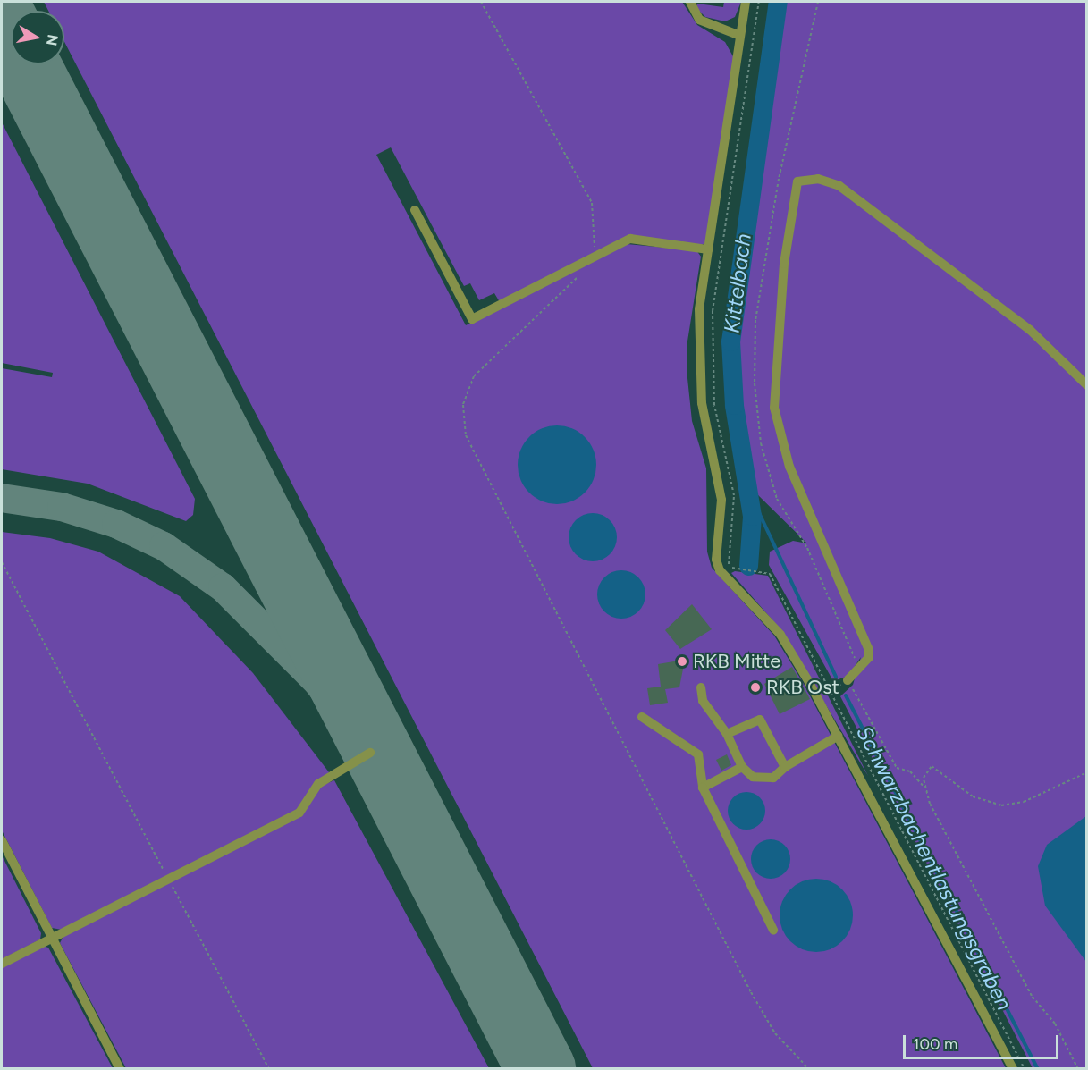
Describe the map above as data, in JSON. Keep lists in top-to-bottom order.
{
  "water": ["Kittelbach", "Schwarzbachentlastungsgraben"],
  "places": ["RKB Mitte", "RKB Ost"],
  "scale_bar": "100 m",
  "north": "right"
}
